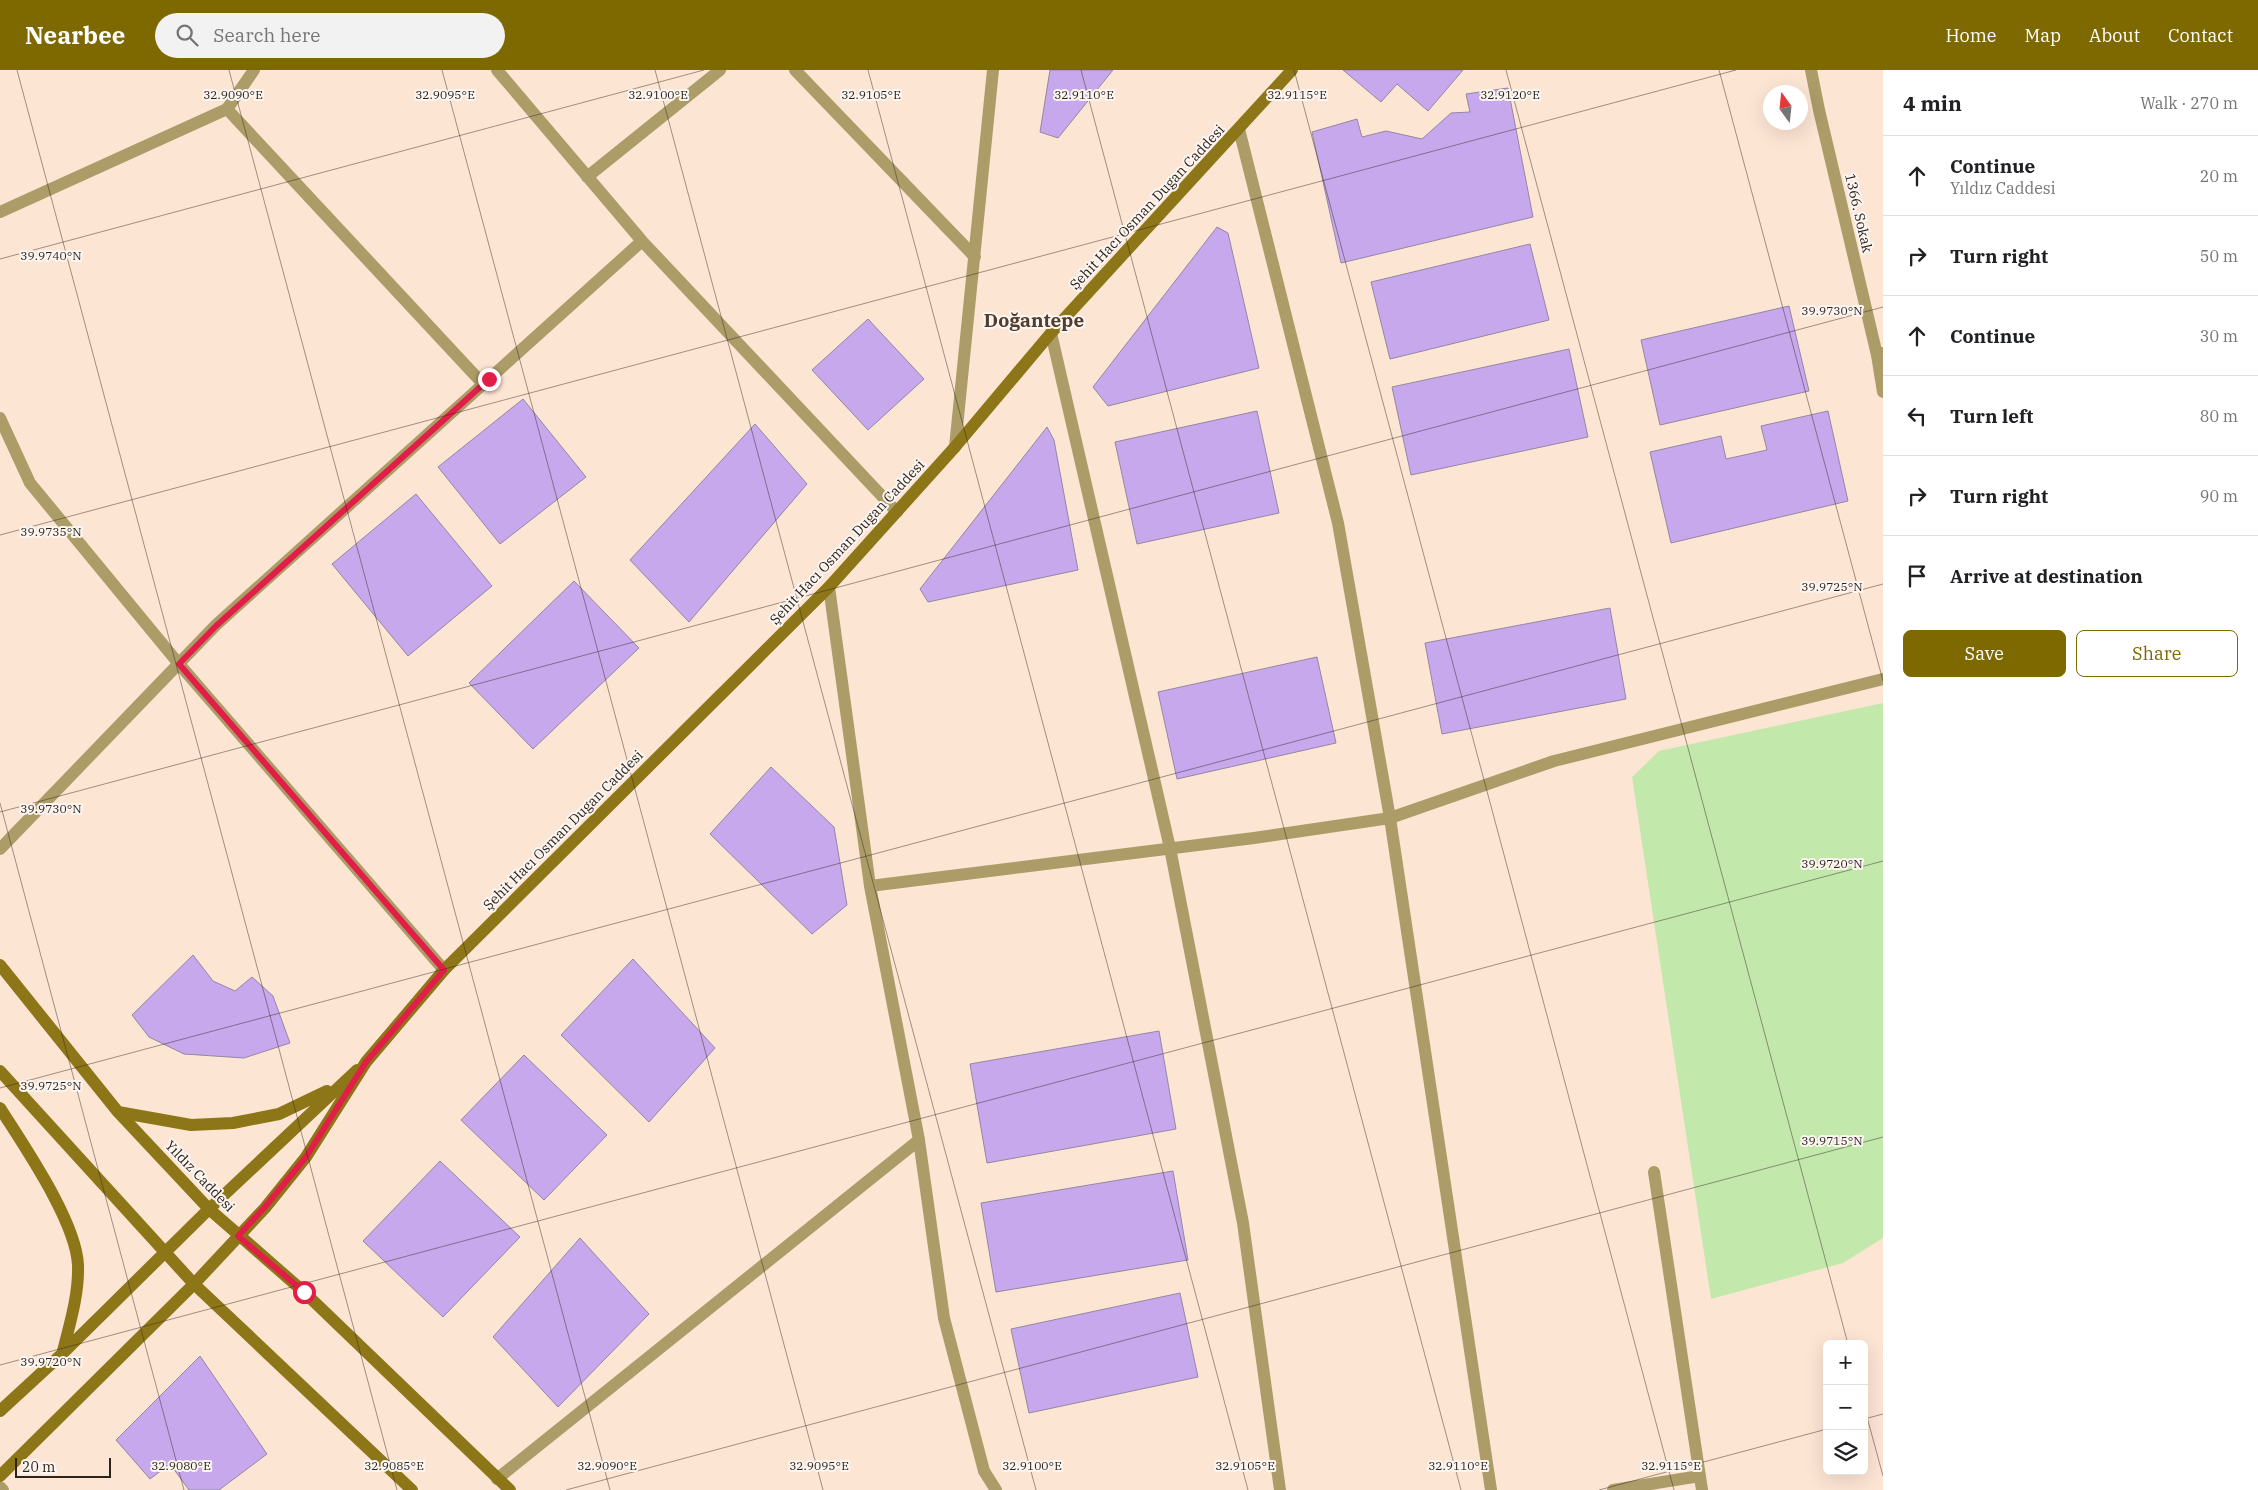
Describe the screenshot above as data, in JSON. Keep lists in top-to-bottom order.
{
  "streets": {
    "main road": ["Şehit Hacı Osman Dugan Caddesi", "Yıldız Caddesi"],
    "street": ["1366. Sokak"]
  },
  "districts": ["Doğantepe"],
  "scale_bar": "20 m",
  "north": "top",
  "page": {
    "header": "Nearbee",
    "search": "Search here",
    "nav": [
      "Home",
      "Map",
      "About",
      "Contact"
    ],
    "heading": ["4 min", "Walk · 270 m"],
    "list": [
      ["Continue", "Yıldız Caddesi", "20 m"],
      ["Turn right", "50 m"],
      ["Continue", "30 m"],
      ["Turn left", "80 m"],
      ["Turn right", "90 m"],
      "Arrive at destination"
    ],
    "buttons": ["Save", "Share"],
    "map_buttons": ["+", "−"],
    "scale": "20 m"
  },
  "coordinates": [
    "32.9090°E",
    "32.9095°E",
    "32.9100°E",
    "32.9105°E",
    "32.9110°E",
    "32.9115°E",
    "32.9120°E",
    "39.9740°N",
    "39.9730°N",
    "39.9735°N",
    "39.9725°N",
    "39.9720°N",
    "39.9715°N",
    "32.9080°E",
    "32.9085°E"
  ]
}
